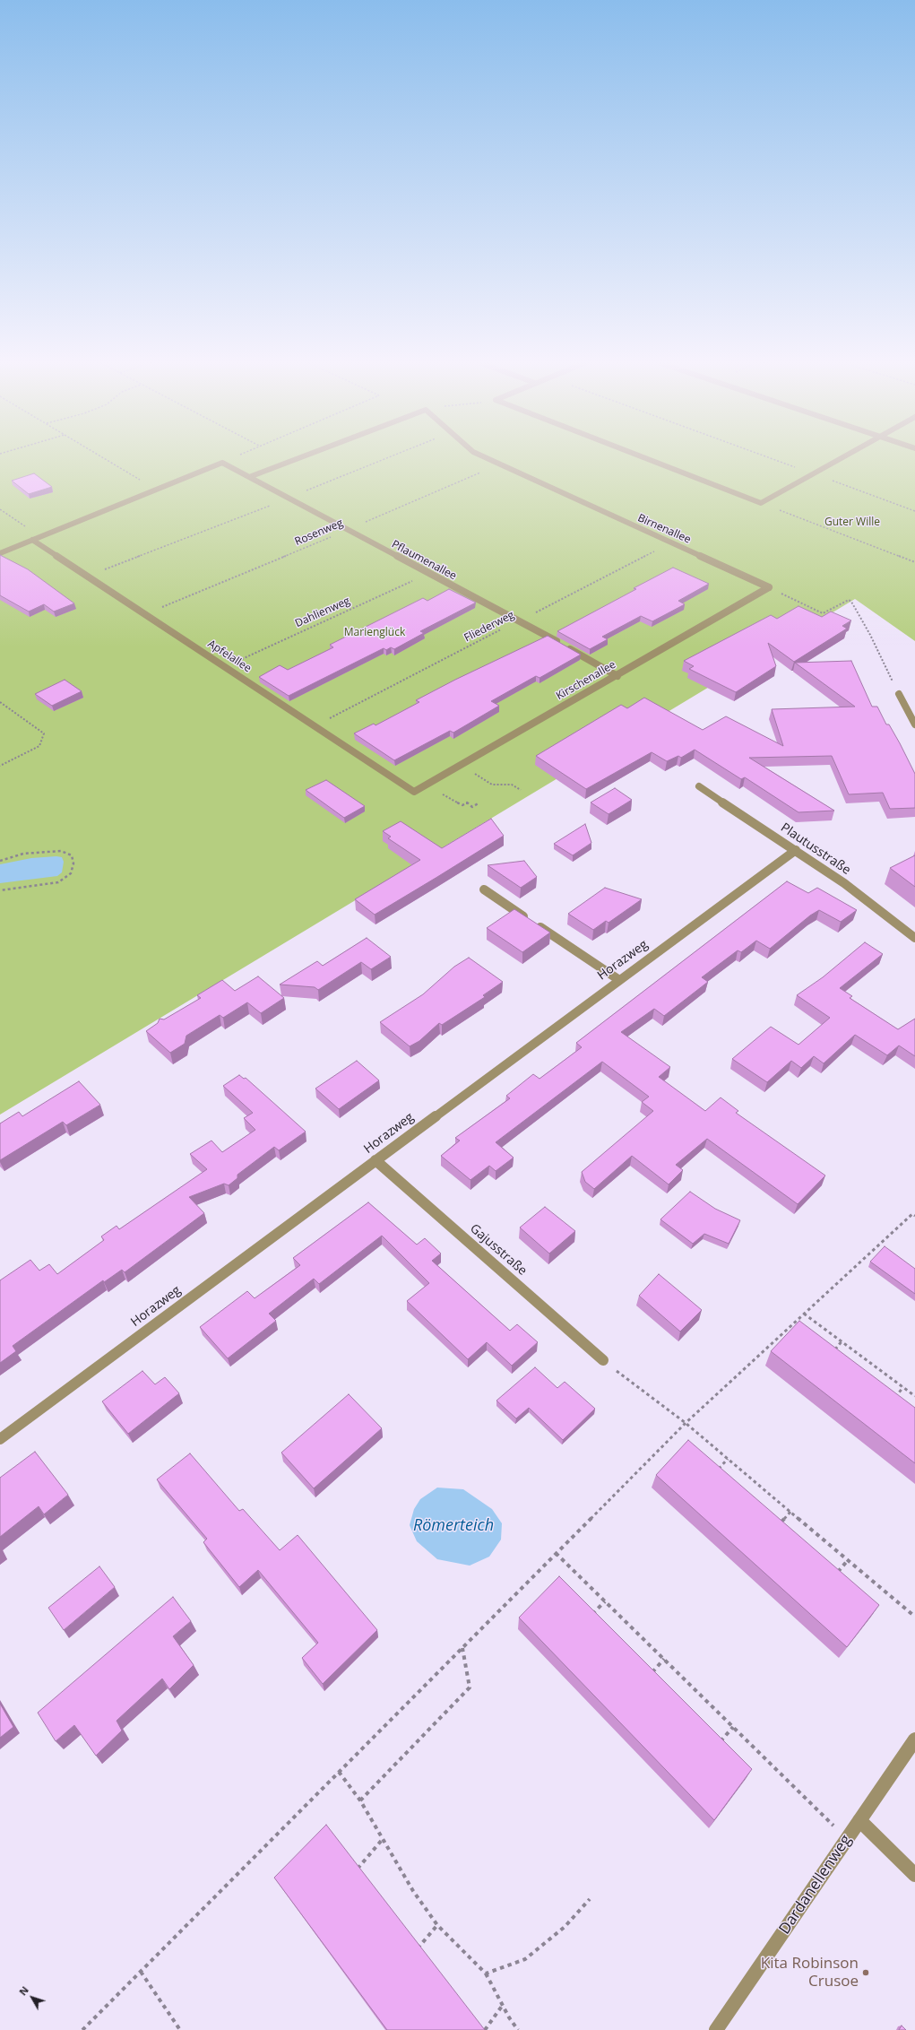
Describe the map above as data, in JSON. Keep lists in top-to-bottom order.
{
  "streets": {
    "street": [
      "Birnenallee",
      "Pflaumenallee",
      "Apfelallee",
      "Kirschenallee",
      "Plautusstraße",
      "Horazweg",
      "Gajusstraße",
      "Dardanellenweg"
    ],
    "path": ["Rosenweg", "Dahlienweg", "Fliederweg"]
  },
  "crossings": [
    ["Birnenallee", "Rosenweg"],
    ["Birnenallee", "Fliederweg"],
    ["Birnenallee", "Kirschenallee"],
    ["Rosenweg", "Pflaumenallee"],
    ["Rosenweg", "Apfelallee"],
    ["Pflaumenallee", "Dahlienweg"],
    ["Pflaumenallee", "Fliederweg"],
    ["Pflaumenallee", "Kirschenallee"],
    ["Dahlienweg", "Apfelallee"],
    ["Fliederweg", "Apfelallee"],
    ["Apfelallee", "Kirschenallee"],
    ["Plautusstraße", "Horazweg"],
    ["Horazweg", "Gajusstraße"]
  ],
  "water": ["Römerteich"],
  "parks": ["Guter Wille", "Marienglück"],
  "places": ["Kita Robinson Crusoe"],
  "north": "top left"
}
